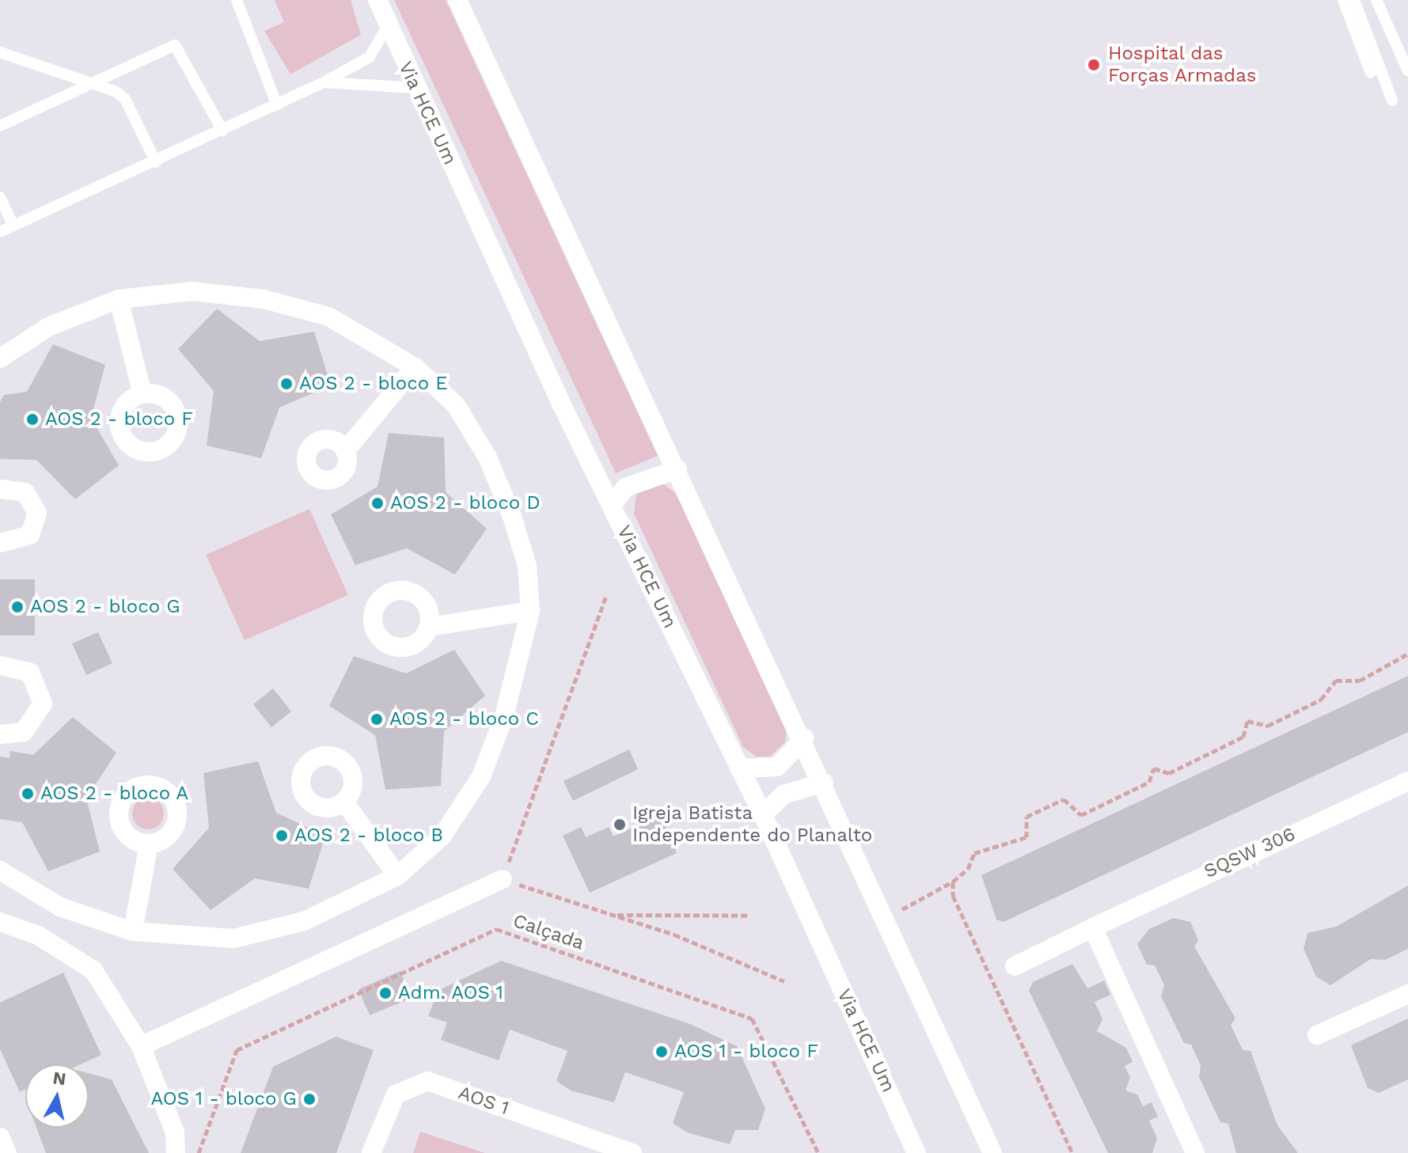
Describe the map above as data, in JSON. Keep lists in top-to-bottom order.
{
  "streets": {
    "street": ["Via HCE Um", "SQSW 306", "AOS 1"],
    "path": ["Calçada"]
  },
  "places": [
    "Hospital das Forças Armadas",
    "AOS 2 - bloco E",
    "AOS 2 - bloco F",
    "AOS 2 - bloco D",
    "AOS 2 - bloco G",
    "AOS 2 - bloco C",
    "AOS 2 - bloco A",
    "Igreja Batista Independente do Planalto",
    "AOS 2 - bloco B",
    "Adm. AOS 1",
    "AOS 1 - bloco F",
    "AOS 1 - bloco G"
  ],
  "north": "top"
}
